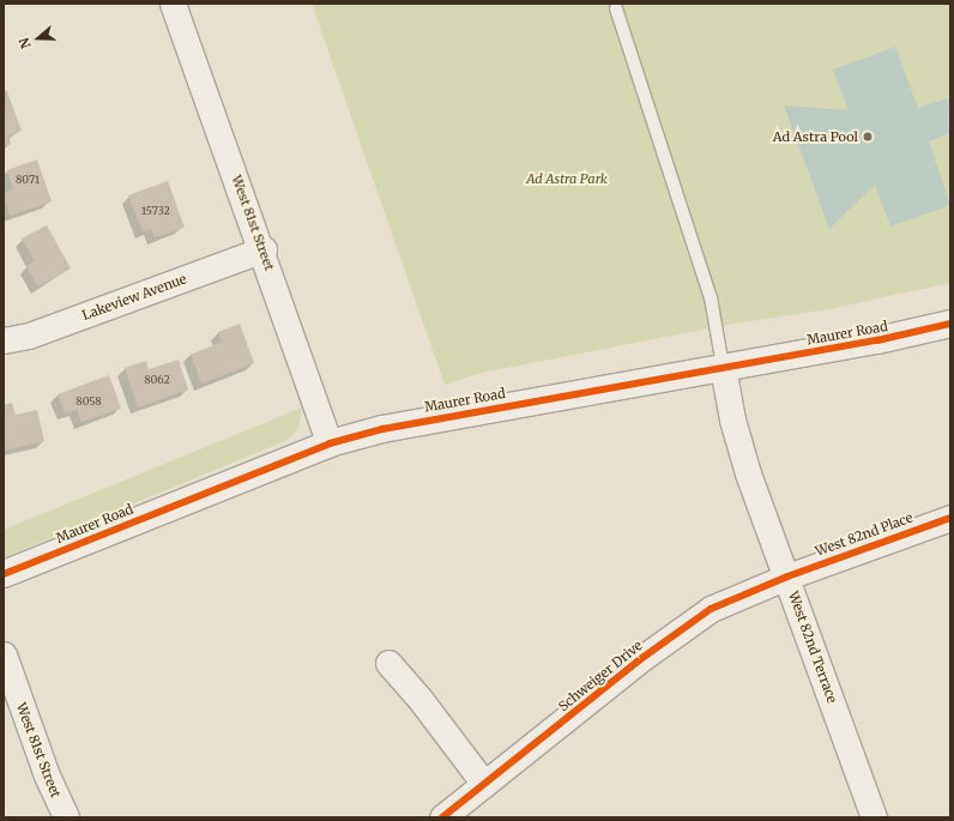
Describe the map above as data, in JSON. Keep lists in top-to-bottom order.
{
  "streets": {
    "street": [
      "West 81st Street",
      "Lakeview Avenue",
      "Maurer Road",
      "West 82nd Place",
      "West 82nd Terrace",
      "Schweiger Drive"
    ]
  },
  "crossings": [
    ["West 81st Street", "Lakeview Avenue"],
    ["West 81st Street", "Maurer Road"],
    ["Maurer Road", "West 82nd Terrace"],
    ["West 82nd Place", "West 82nd Terrace"],
    ["West 82nd Place", "Schweiger Drive"],
    ["West 82nd Terrace", "Schweiger Drive"]
  ],
  "parks": ["Ad Astra Park"],
  "places": ["Ad Astra Pool"],
  "house_numbers": [
    "8071",
    "15732",
    "8062",
    "8058"
  ],
  "north": "left"
}
